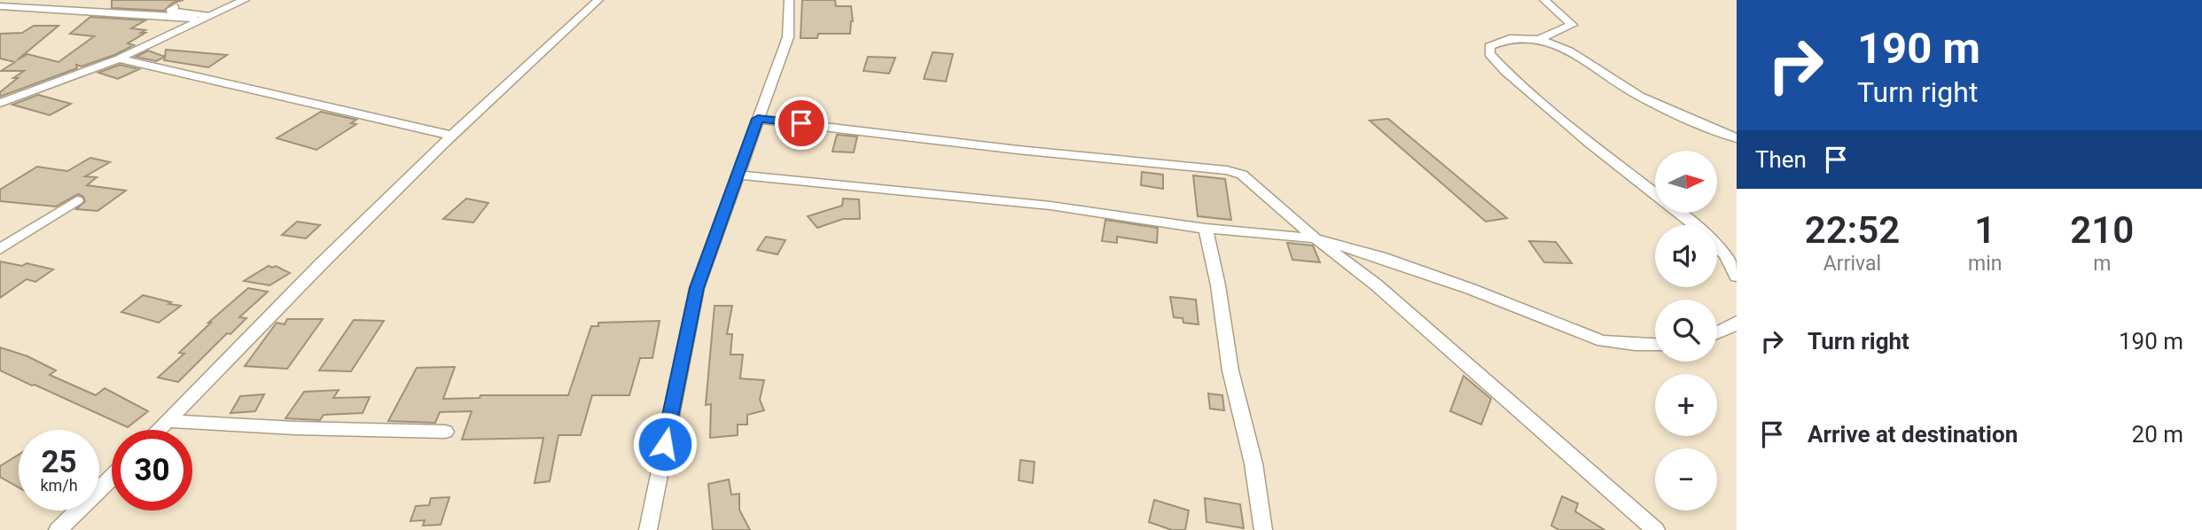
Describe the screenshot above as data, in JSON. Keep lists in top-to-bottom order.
{
  "north": "right",
  "page": {
    "turn": ["190 m", "Turn right"],
    "then": "Then",
    "map_buttons": ["+", "−"],
    "eta": [
      "22:52",
      "Arrival",
      "1",
      "min",
      "210",
      "m"
    ],
    "list": [
      {
        "name": "Turn right",
        "value": "190 m"
      },
      {
        "name": "Arrive at destination",
        "value": "20 m"
      }
    ],
    "speed": "25 km/h",
    "limit": "30"
  }
}
